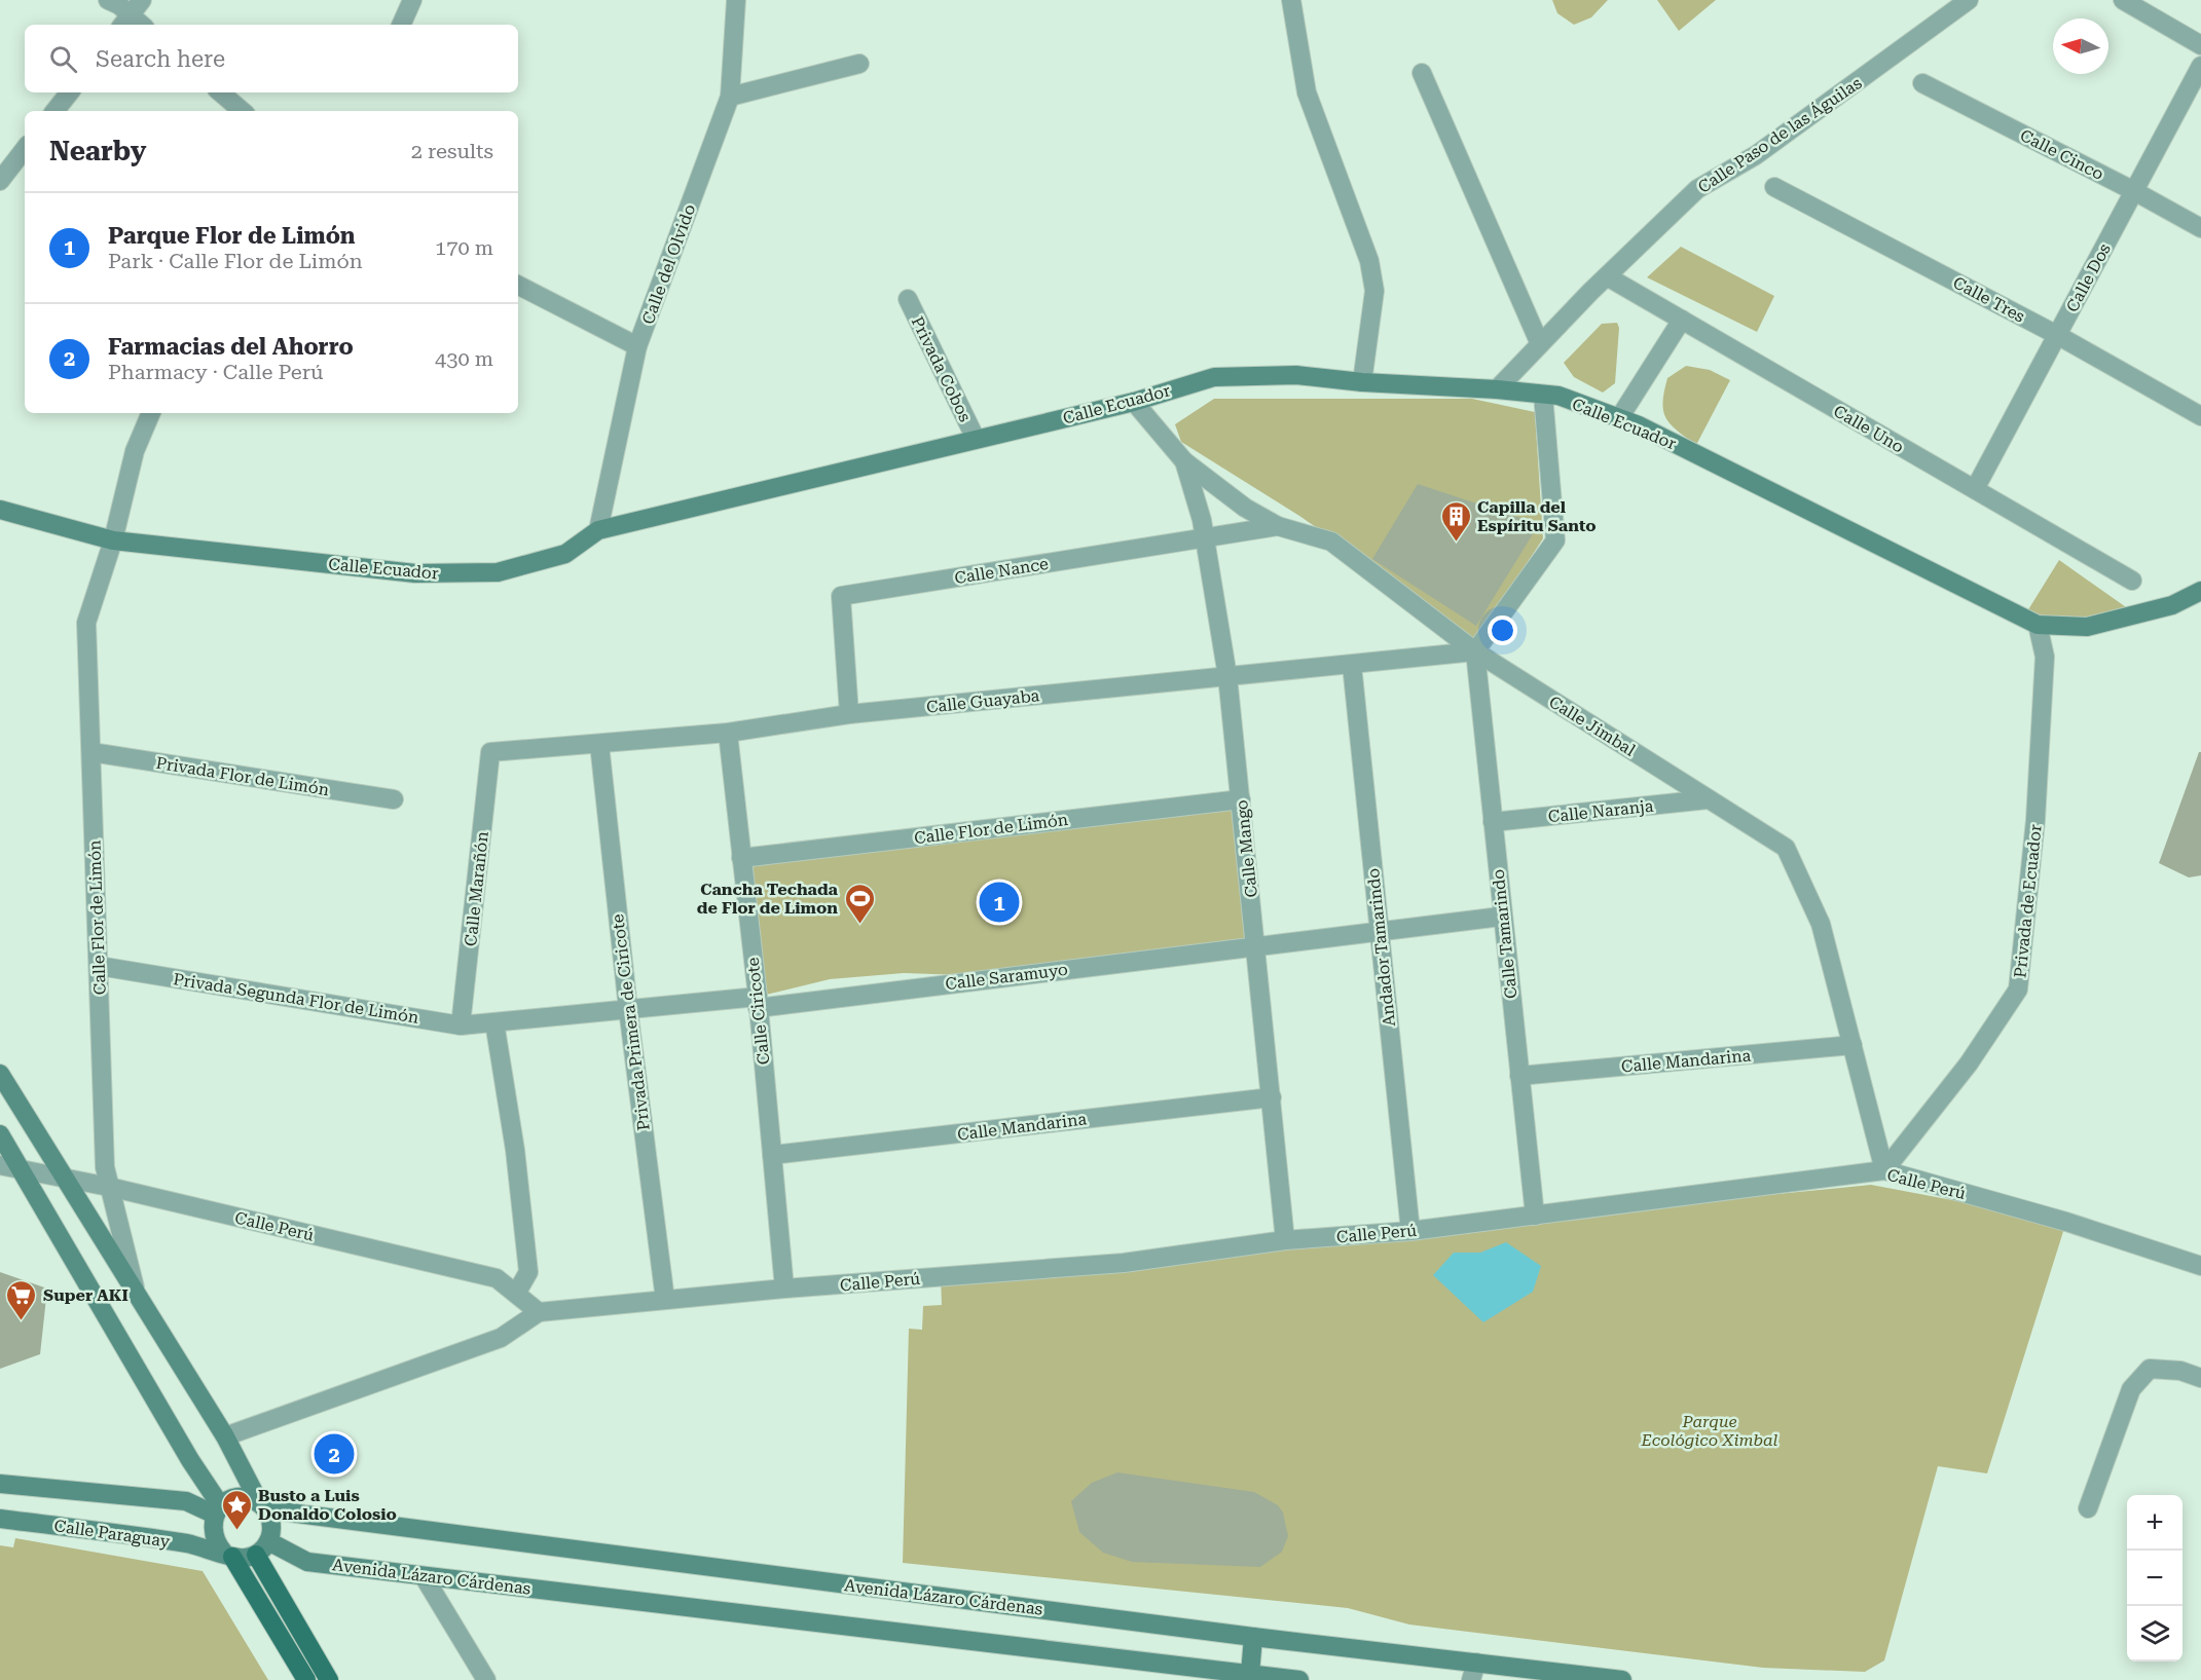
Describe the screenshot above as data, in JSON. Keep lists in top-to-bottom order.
{
  "streets": {
    "main road": ["Calle Ecuador", "Calle Paraguay", "Avenida Lázaro Cárdenas"],
    "street": [
      "Calle Paso de las Águilas",
      "Calle Cinco",
      "Calle del Olvido",
      "Calle Dos",
      "Calle Tres",
      "Privada Cobos",
      "Calle Uno",
      "Calle Nance",
      "Calle Guayaba",
      "Calle Jimbal",
      "Privada Flor de Limón",
      "Calle Naranja",
      "Calle Flor de Limón",
      "Calle Mango",
      "Calle Marañón",
      "Privada de Ecuador",
      "Calle Tamarindo",
      "Andador Tamarindo",
      "Calle Saramuyo",
      "Privada Segunda Flor de Limón",
      "Calle Ciricote",
      "Privada Primera de Ciricote",
      "Calle Mandarina",
      "Calle Perú"
    ]
  },
  "crossings": [
    ["Calle Paso de las Águilas", "Calle Ecuador"],
    ["Calle Paso de las Águilas", "Calle Uno"],
    ["Calle Cinco", "Calle Dos"],
    ["Calle del Olvido", "Calle Ecuador"],
    ["Calle Dos", "Calle Tres"],
    ["Calle Dos", "Calle Uno"],
    ["Privada Cobos", "Calle Ecuador"],
    ["Calle Ecuador", "Calle Jimbal"],
    ["Calle Ecuador", "Calle Flor de Limón"],
    ["Calle Ecuador", "Privada de Ecuador"],
    ["Calle Nance", "Calle Guayaba"],
    ["Calle Nance", "Calle Jimbal"],
    ["Calle Nance", "Calle Mango"],
    ["Calle Guayaba", "Calle Jimbal"],
    ["Calle Guayaba", "Calle Mango"],
    ["Calle Guayaba", "Calle Marañón"],
    ["Calle Guayaba", "Calle Tamarindo"],
    ["Calle Guayaba", "Andador Tamarindo"],
    ["Calle Guayaba", "Calle Ciricote"],
    ["Calle Guayaba", "Privada Primera de Ciricote"],
    ["Calle Jimbal", "Calle Naranja"],
    ["Calle Jimbal", "Calle Mango"],
    ["Calle Jimbal", "Privada de Ecuador"],
    ["Calle Jimbal", "Calle Tamarindo"],
    ["Calle Jimbal", "Calle Mandarina"],
    ["Calle Jimbal", "Calle Perú"],
    ["Privada Flor de Limón", "Calle Flor de Limón"],
    ["Calle Naranja", "Calle Tamarindo"],
    ["Calle Flor de Limón", "Calle Mango"],
    ["Calle Flor de Limón", "Privada Segunda Flor de Limón"],
    ["Calle Flor de Limón", "Calle Ciricote"],
    ["Calle Flor de Limón", "Calle Perú"],
    ["Calle Mango", "Calle Saramuyo"],
    ["Calle Mango", "Calle Mandarina"],
    ["Calle Mango", "Calle Perú"],
    ["Calle Marañón", "Privada Segunda Flor de Limón"],
    ["Privada de Ecuador", "Calle Perú"],
    ["Calle Tamarindo", "Calle Saramuyo"],
    ["Calle Tamarindo", "Calle Mandarina"],
    ["Calle Tamarindo", "Calle Perú"],
    ["Andador Tamarindo", "Calle Saramuyo"],
    ["Andador Tamarindo", "Calle Perú"],
    ["Calle Saramuyo", "Privada Segunda Flor de Limón"],
    ["Calle Saramuyo", "Calle Ciricote"],
    ["Calle Saramuyo", "Privada Primera de Ciricote"],
    ["Privada Segunda Flor de Limón", "Privada Primera de Ciricote"],
    ["Calle Ciricote", "Calle Mandarina"],
    ["Calle Ciricote", "Calle Perú"],
    ["Privada Primera de Ciricote", "Calle Perú"],
    ["Calle Paraguay", "Avenida Lázaro Cárdenas"]
  ],
  "parks": ["Parque Ecológico Ximbal"],
  "places": {
    "building": ["Capilla del Espíritu Santo"],
    "sports": ["Cancha Techada de Flor de Limon"],
    "supermarket": ["Super AKI"],
    "place": ["Busto a Luis Donaldo Colosio"]
  },
  "north": "left",
  "page": {
    "search": "Search here",
    "heading": ["Nearby", "2 results"],
    "list": [
      {
        "mark": "1",
        "name": "Parque Flor de Limón",
        "note": "Park · Calle Flor de Limón",
        "value": "170 m"
      },
      {
        "mark": "2",
        "name": "Farmacias del Ahorro",
        "note": "Pharmacy · Calle Perú",
        "value": "430 m"
      }
    ],
    "pins": ["1", "2"],
    "map_buttons": ["+", "−"]
  }
}
